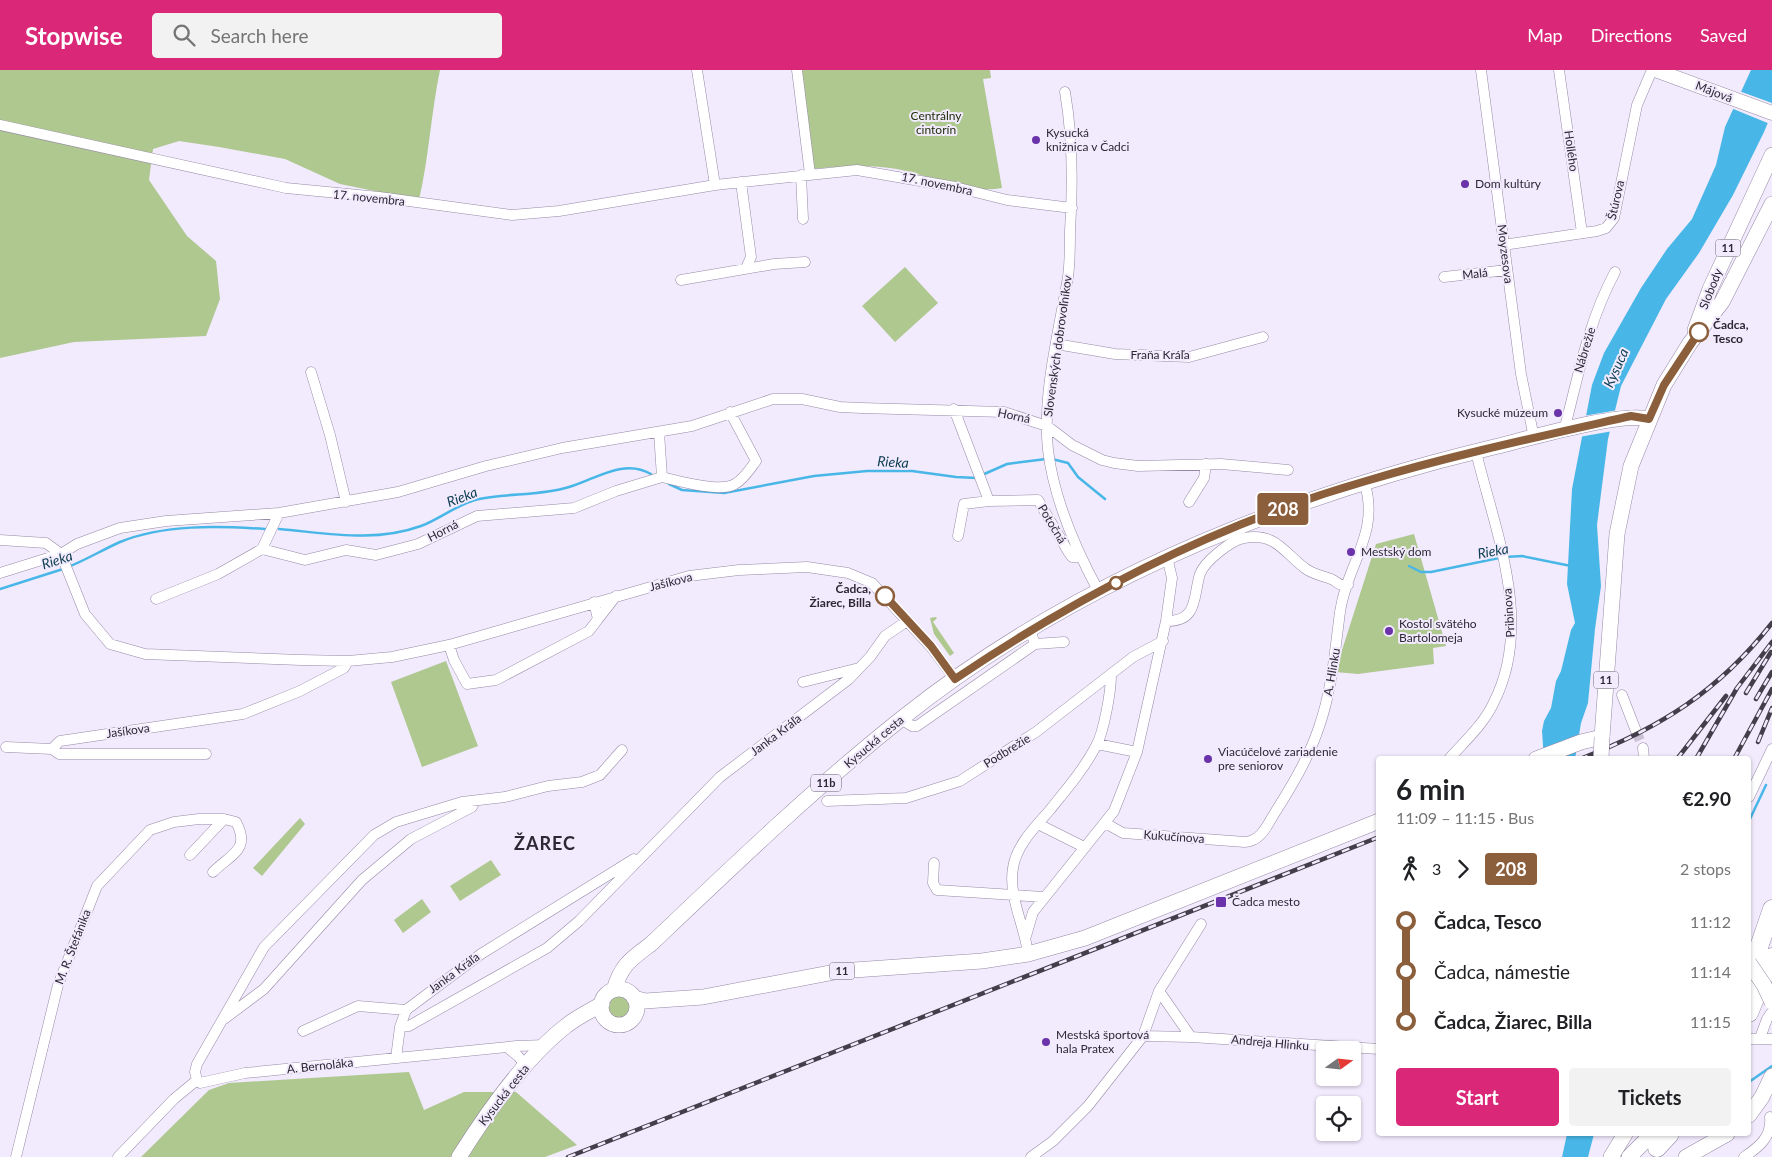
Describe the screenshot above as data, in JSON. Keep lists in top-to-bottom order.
{
  "streets": {
    "main road": [
      "Májová",
      "11",
      "Slobody",
      "Kysucká cesta",
      "11b"
    ],
    "street": [
      "Hollého",
      "17. novembra",
      "Štúrova",
      "Moyzesova",
      "Malá",
      "Slovenských dobrovoľníkov",
      "Nábrežie",
      "Fraňa Kráľa",
      "Horná",
      "Potočná",
      "Jašíkova",
      "Pribinova",
      "A. Hlinku",
      "Janka Kráľa",
      "Podbrežie",
      "Kukučínova",
      "M. R. Štefánika",
      "Andreja Hlinku",
      "A. Bernoláka"
    ]
  },
  "crossings": [
    ["Hollého", "Štúrova"],
    ["17. novembra", "Slovenských dobrovoľníkov"],
    ["Štúrova", "Moyzesova"],
    ["11", "Slobody"],
    ["11", "Kysucká cesta"],
    ["11", "11b"],
    ["Moyzesova", "Malá"],
    ["Moyzesova", "11b"],
    ["Slobody", "11b"],
    ["Slovenských dobrovoľníkov", "Fraňa Kráľa"],
    ["Slovenských dobrovoľníkov", "Horná"],
    ["Slovenských dobrovoľníkov", "Potočná"],
    ["Slovenských dobrovoľníkov", "Kysucká cesta"],
    ["Slovenských dobrovoľníkov", "11b"],
    ["Nábrežie", "11b"],
    ["Horná", "Jašíkova"],
    ["Jašíkova", "Janka Kráľa"],
    ["Jašíkova", "Kysucká cesta"],
    ["Pribinova", "11b"],
    ["A. Hlinku", "11b"],
    ["A. Hlinku", "Kukučínova"],
    ["Kysucká cesta", "11b"],
    ["Kysucká cesta", "A. Bernoláka"]
  ],
  "districts": ["ŽAREC"],
  "water": ["Kysuca", "Rieka"],
  "parks": ["Centrálny cintorín"],
  "places": {
    "other": [
      "Kysucká knižnica v Čadci",
      "Dom kultúry",
      "Čadca, Tesco",
      "Kysucké múzeum",
      "Mestský dom",
      "Čadca, Žiarec, Billa",
      "Kostol svätého Bartolomeja",
      "Viacúčelové zariadenie pre seniorov",
      "Mestská športová hala Pratex"
    ],
    "transit": ["Čadca mesto"]
  },
  "lines": ["bus line 208"],
  "north": "right",
  "page": {
    "header": "Stopwise",
    "search": "Search here",
    "nav": ["Map", "Directions", "Saved"],
    "on_map": "208",
    "heading": ["6 min", "11:09 – 11:15 · Bus", "€2.90"],
    "legs": ["3", "208", "2 stops"],
    "list": [
      {
        "name": "Čadca, Tesco",
        "value": "11:12"
      },
      {
        "name": "Čadca, námestie",
        "value": "11:14"
      },
      {
        "name": "Čadca, Žiarec, Billa",
        "value": "11:15"
      }
    ],
    "buttons": ["Start", "Tickets"]
  }
}
